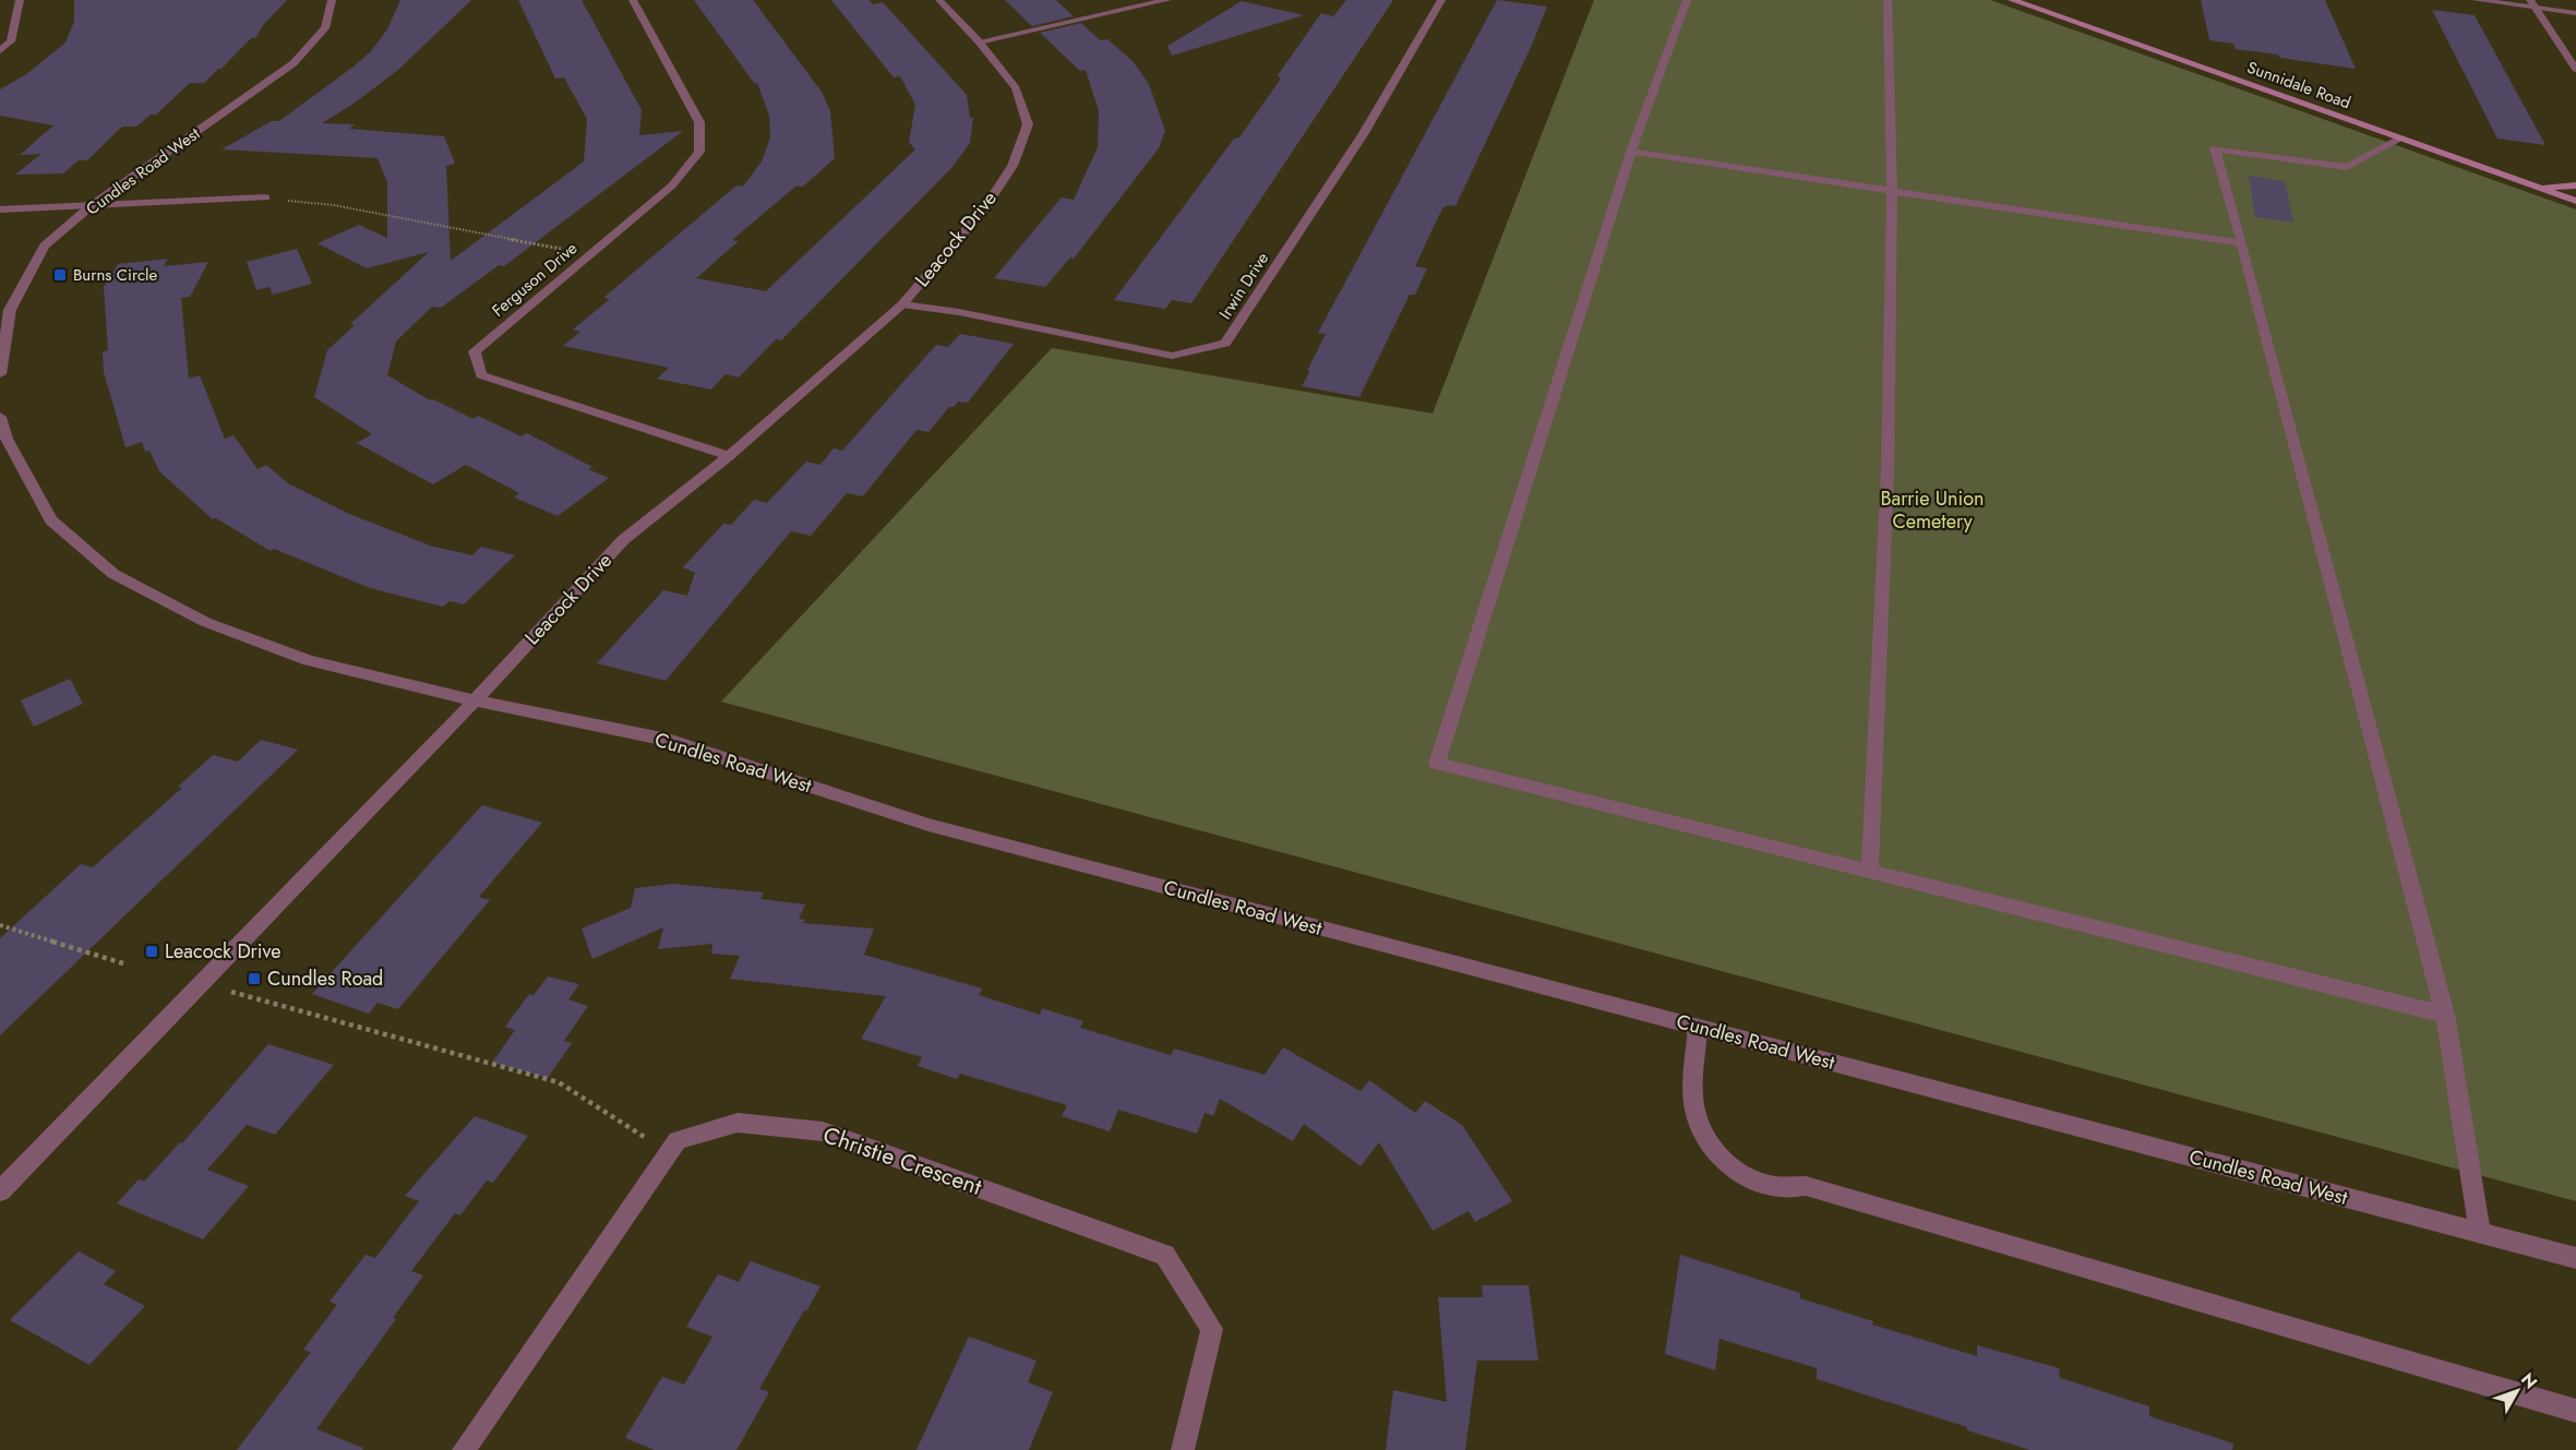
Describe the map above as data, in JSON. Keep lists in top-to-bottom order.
{
  "streets": {
    "main road": ["Sunnidale Road"],
    "street": [
      "Cundles Road West",
      "Leacock Drive",
      "Ferguson Drive",
      "Irwin Drive",
      "Christie Crescent"
    ]
  },
  "crossings": [
    ["Cundles Road West", "Leacock Drive"],
    ["Leacock Drive", "Ferguson Drive"],
    ["Leacock Drive", "Irwin Drive"]
  ],
  "parks": ["Barrie Union Cemetery"],
  "places": {
    "transit": ["Burns Circle", "Leacock Drive", "Cundles Road"]
  },
  "north": "top right"
}
